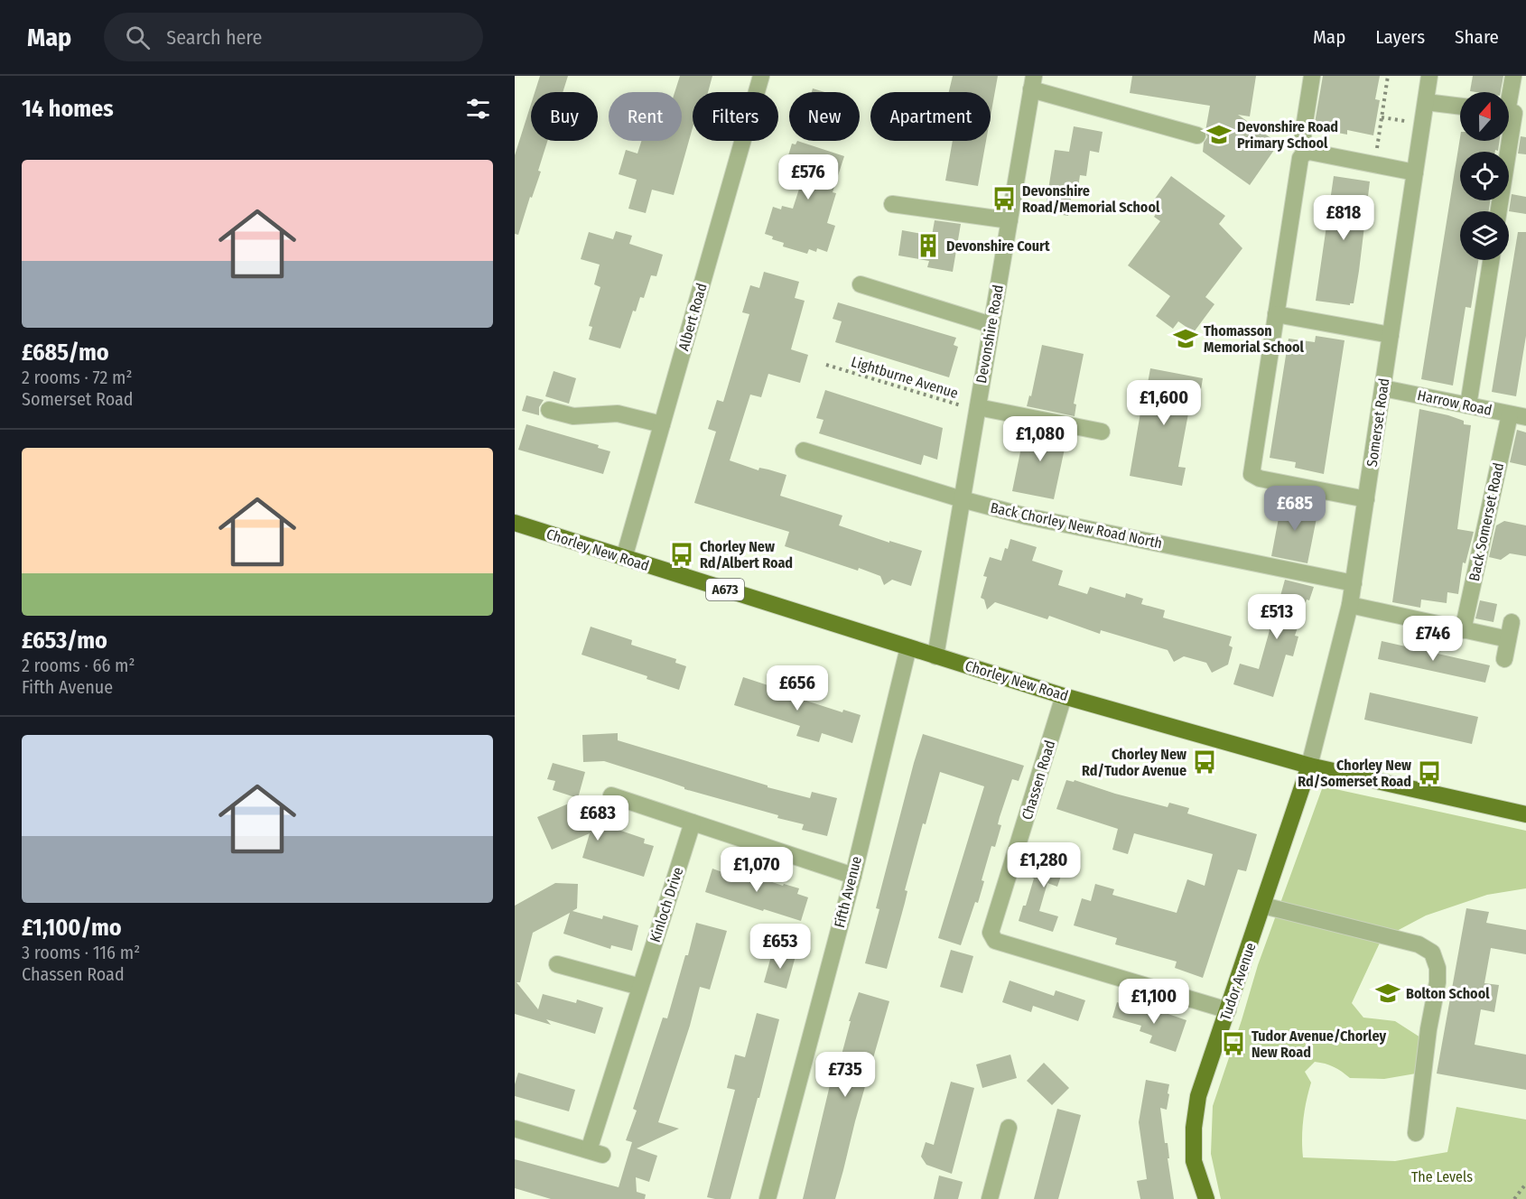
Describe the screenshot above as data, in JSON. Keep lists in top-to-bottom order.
{
  "streets": {
    "main road": ["Chorley New Road", "A673", "Tudor Avenue"],
    "street": [
      "Albert Road",
      "Devonshire Road",
      "Harrow Road",
      "Somerset Road",
      "Back Somerset Road",
      "Back Chorley New Road North",
      "Chassen Road",
      "Fifth Avenue",
      "Kinloch Drive"
    ],
    "path": ["Lightburne Avenue"]
  },
  "crossings": [
    ["Albert Road", "Chorley New Road"],
    ["Devonshire Road", "Lightburne Avenue"],
    ["Devonshire Road", "Back Chorley New Road North"],
    ["Devonshire Road", "Chorley New Road"],
    ["Harrow Road", "Somerset Road"],
    ["Harrow Road", "Back Somerset Road"],
    ["Somerset Road", "Back Chorley New Road North"],
    ["Somerset Road", "Chorley New Road"],
    ["Somerset Road", "Tudor Avenue"],
    ["Chorley New Road", "Chassen Road"],
    ["Chorley New Road", "Fifth Avenue"],
    ["Chorley New Road", "Tudor Avenue"],
    ["Chassen Road", "Tudor Avenue"]
  ],
  "parks": ["The Levels"],
  "places": {
    "school or university": ["Devonshire Road Primary School", "Thomasson Memorial School", "Bolton School"],
    "bus stop": [
      "Devonshire Road/Memorial School",
      "Chorley New Rd/Albert Road",
      "Chorley New Rd/Tudor Avenue",
      "Chorley New Rd/Somerset Road",
      "Tudor Avenue/Chorley New Road"
    ],
    "building": ["Devonshire Court"]
  },
  "north": "top",
  "page": {
    "header": "Map",
    "search": "Search here",
    "nav": ["Map", "Layers", "Share"],
    "heading": "14 homes",
    "chip": [
      "Buy",
      "Rent",
      "Filters",
      "New",
      "Apartment"
    ],
    "list": [
      {
        "name": "£685/mo",
        "note": "2 rooms · 72 m² · Somerset Road"
      },
      {
        "name": "£653/mo",
        "note": "2 rooms · 66 m² · Fifth Avenue"
      },
      {
        "name": "£1,100/mo",
        "note": "3 rooms · 116 m² · Chassen Road"
      }
    ],
    "price": [
      "£576",
      "£818",
      "£1,600",
      "£1,080",
      "£685",
      "£513",
      "£746",
      "£656",
      "£683",
      "£1,280",
      "£1,070",
      "£653",
      "£1,100",
      "£735"
    ]
  }
}
